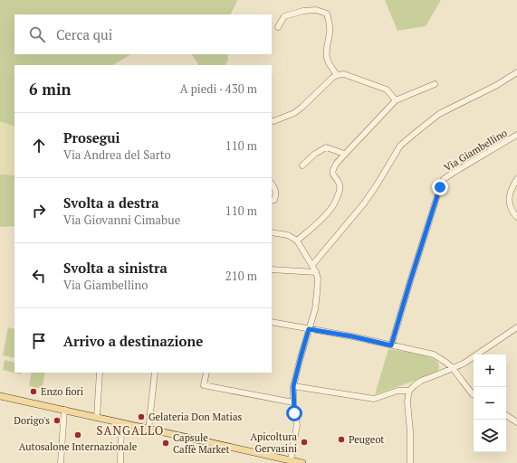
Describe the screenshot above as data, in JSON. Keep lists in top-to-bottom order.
{
  "streets": {
    "street": ["Via Giambellino"]
  },
  "districts": ["SANGALLO"],
  "places": [
    "Enzo fiori",
    "Gelateria Don Matias",
    "Dorigo's",
    "Autosalone Internazionale",
    "Peugeot",
    "Apicoltura Gervasini",
    "Capsule Caffè Market"
  ],
  "page": {
    "search": "Cerca qui",
    "heading": ["6 min", "A piedi · 430 m"],
    "list": [
      ["Prosegui", "Via Andrea del Sarto", "110 m"],
      ["Svolta a destra", "Via Giovanni Cimabue", "110 m"],
      ["Svolta a sinistra", "Via Giambellino", "210 m"],
      "Arrivo a destinazione"
    ],
    "map_buttons": ["+", "−"]
  }
}
